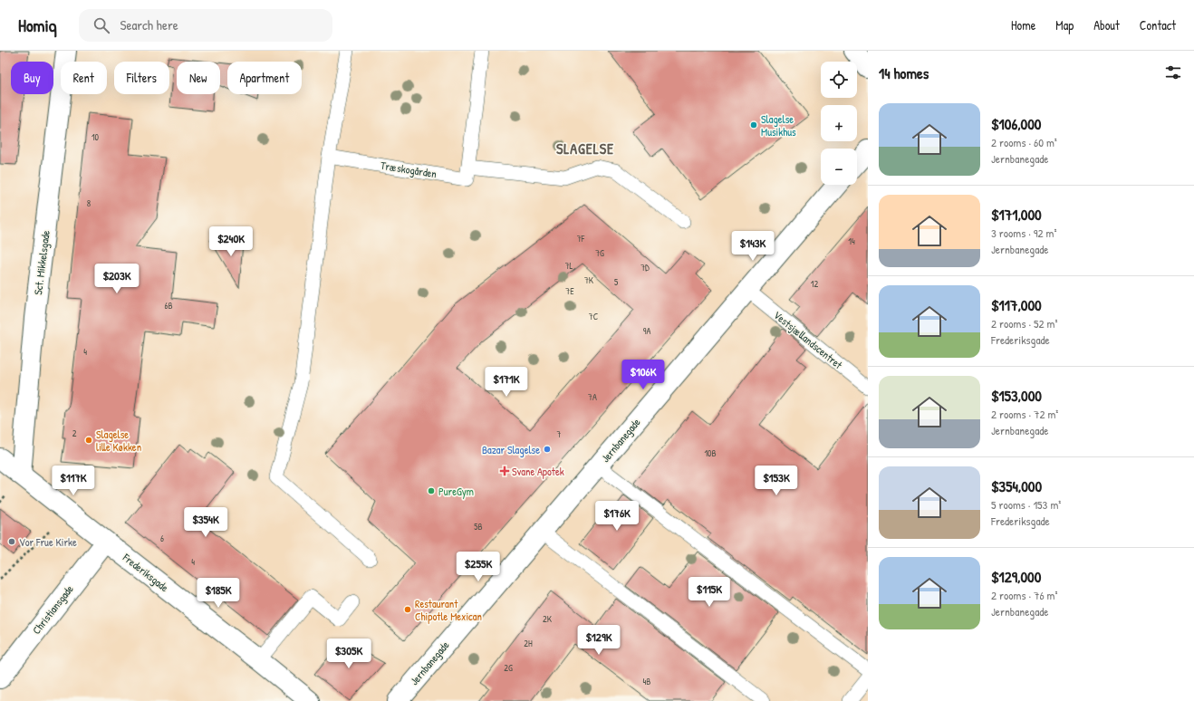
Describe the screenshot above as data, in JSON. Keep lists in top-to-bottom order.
{
  "streets": {
    "street": [
      "Sct. Mikkelsgade",
      "Jernbanegade",
      "Frederiksgade",
      "Christiansgade"
    ],
    "lane": ["Træskogården", "Vestsjællandscentret"]
  },
  "crossings": [
    ["Sct. Mikkelsgade", "Frederiksgade"],
    ["Vestsjællandscentret", "Jernbanegade"],
    ["Frederiksgade", "Christiansgade"]
  ],
  "districts": ["SLAGELSE"],
  "places": {
    "other": [
      "Slagelse Musikhus",
      "Slagelse lille Køkken",
      "Bazar Slagelse",
      "PureGym",
      "Vor Frue Kirke",
      "Restaurant Chipotle Mexican"
    ],
    "health": ["Svane Apotek"]
  },
  "house_numbers": [
    "10",
    "8",
    "7F",
    "14",
    "7G",
    "7L",
    "7D",
    "7K",
    "5",
    "12",
    "7E",
    "6B",
    "7C",
    "9A",
    "4",
    "7A",
    "2",
    "7",
    "10B",
    "5B",
    "6",
    "4",
    "2K",
    "2H",
    "2G",
    "4B"
  ],
  "page": {
    "header": "Homiq",
    "search": "Search here",
    "nav": [
      "Home",
      "Map",
      "About",
      "Contact"
    ],
    "heading": "14 homes",
    "map_buttons": ["+", "−"],
    "chip": [
      "Buy",
      "Rent",
      "Filters",
      "New",
      "Apartment"
    ],
    "list": [
      {
        "name": "$106,000",
        "note": "2 rooms · 60 m² · Jernbanegade"
      },
      {
        "name": "$171,000",
        "note": "3 rooms · 92 m² · Jernbanegade"
      },
      {
        "name": "$117,000",
        "note": "2 rooms · 52 m² · Frederiksgade"
      },
      {
        "name": "$153,000",
        "note": "2 rooms · 72 m² · Jernbanegade"
      },
      {
        "name": "$354,000",
        "note": "5 rooms · 153 m² · Frederiksgade"
      },
      {
        "name": "$129,000",
        "note": "2 rooms · 76 m² · Jernbanegade"
      }
    ],
    "price": [
      "$240K",
      "$143K",
      "$203K",
      "$106K",
      "$171K",
      "$117K",
      "$153K",
      "$176K",
      "$354K",
      "$255K",
      "$115K",
      "$185K",
      "$129K",
      "$305K"
    ]
  }
}
